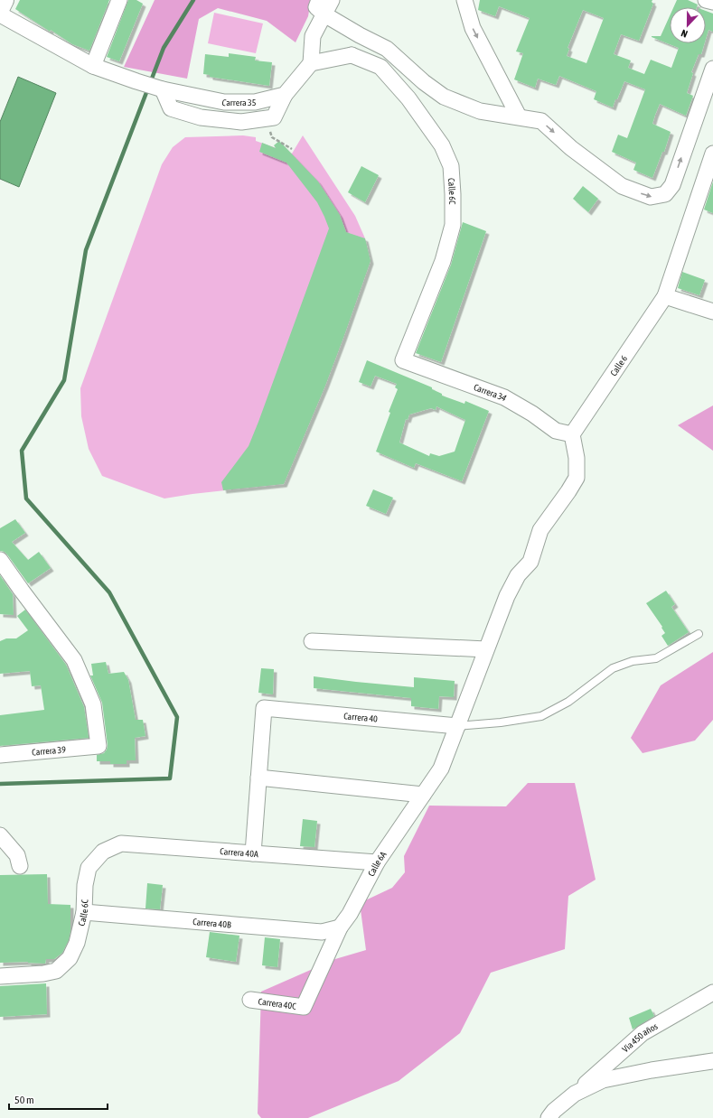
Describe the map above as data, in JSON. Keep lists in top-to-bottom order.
{
  "streets": {
    "street": [
      "Carrera 35",
      "Calle 6C",
      "Calle 6",
      "Carrera 34",
      "Carrera 40",
      "Carrera 39",
      "Carrera 40A",
      "Calle 6A",
      "Carrera 40B",
      "Carrera 40C",
      "Via 450 años"
    ]
  },
  "crossings": [
    ["Calle 6C", "Carrera 34"],
    ["Calle 6C", "Carrera 40A"],
    ["Calle 6C", "Carrera 40B"],
    ["Calle 6", "Carrera 34"],
    ["Calle 6", "Calle 6A"],
    ["Carrera 34", "Calle 6A"],
    ["Carrera 40", "Calle 6A"],
    ["Carrera 40A", "Calle 6A"],
    ["Calle 6A", "Carrera 40B"],
    ["Calle 6A", "Carrera 40C"]
  ],
  "scale_bar": "50 m",
  "north": "bottom"
}
